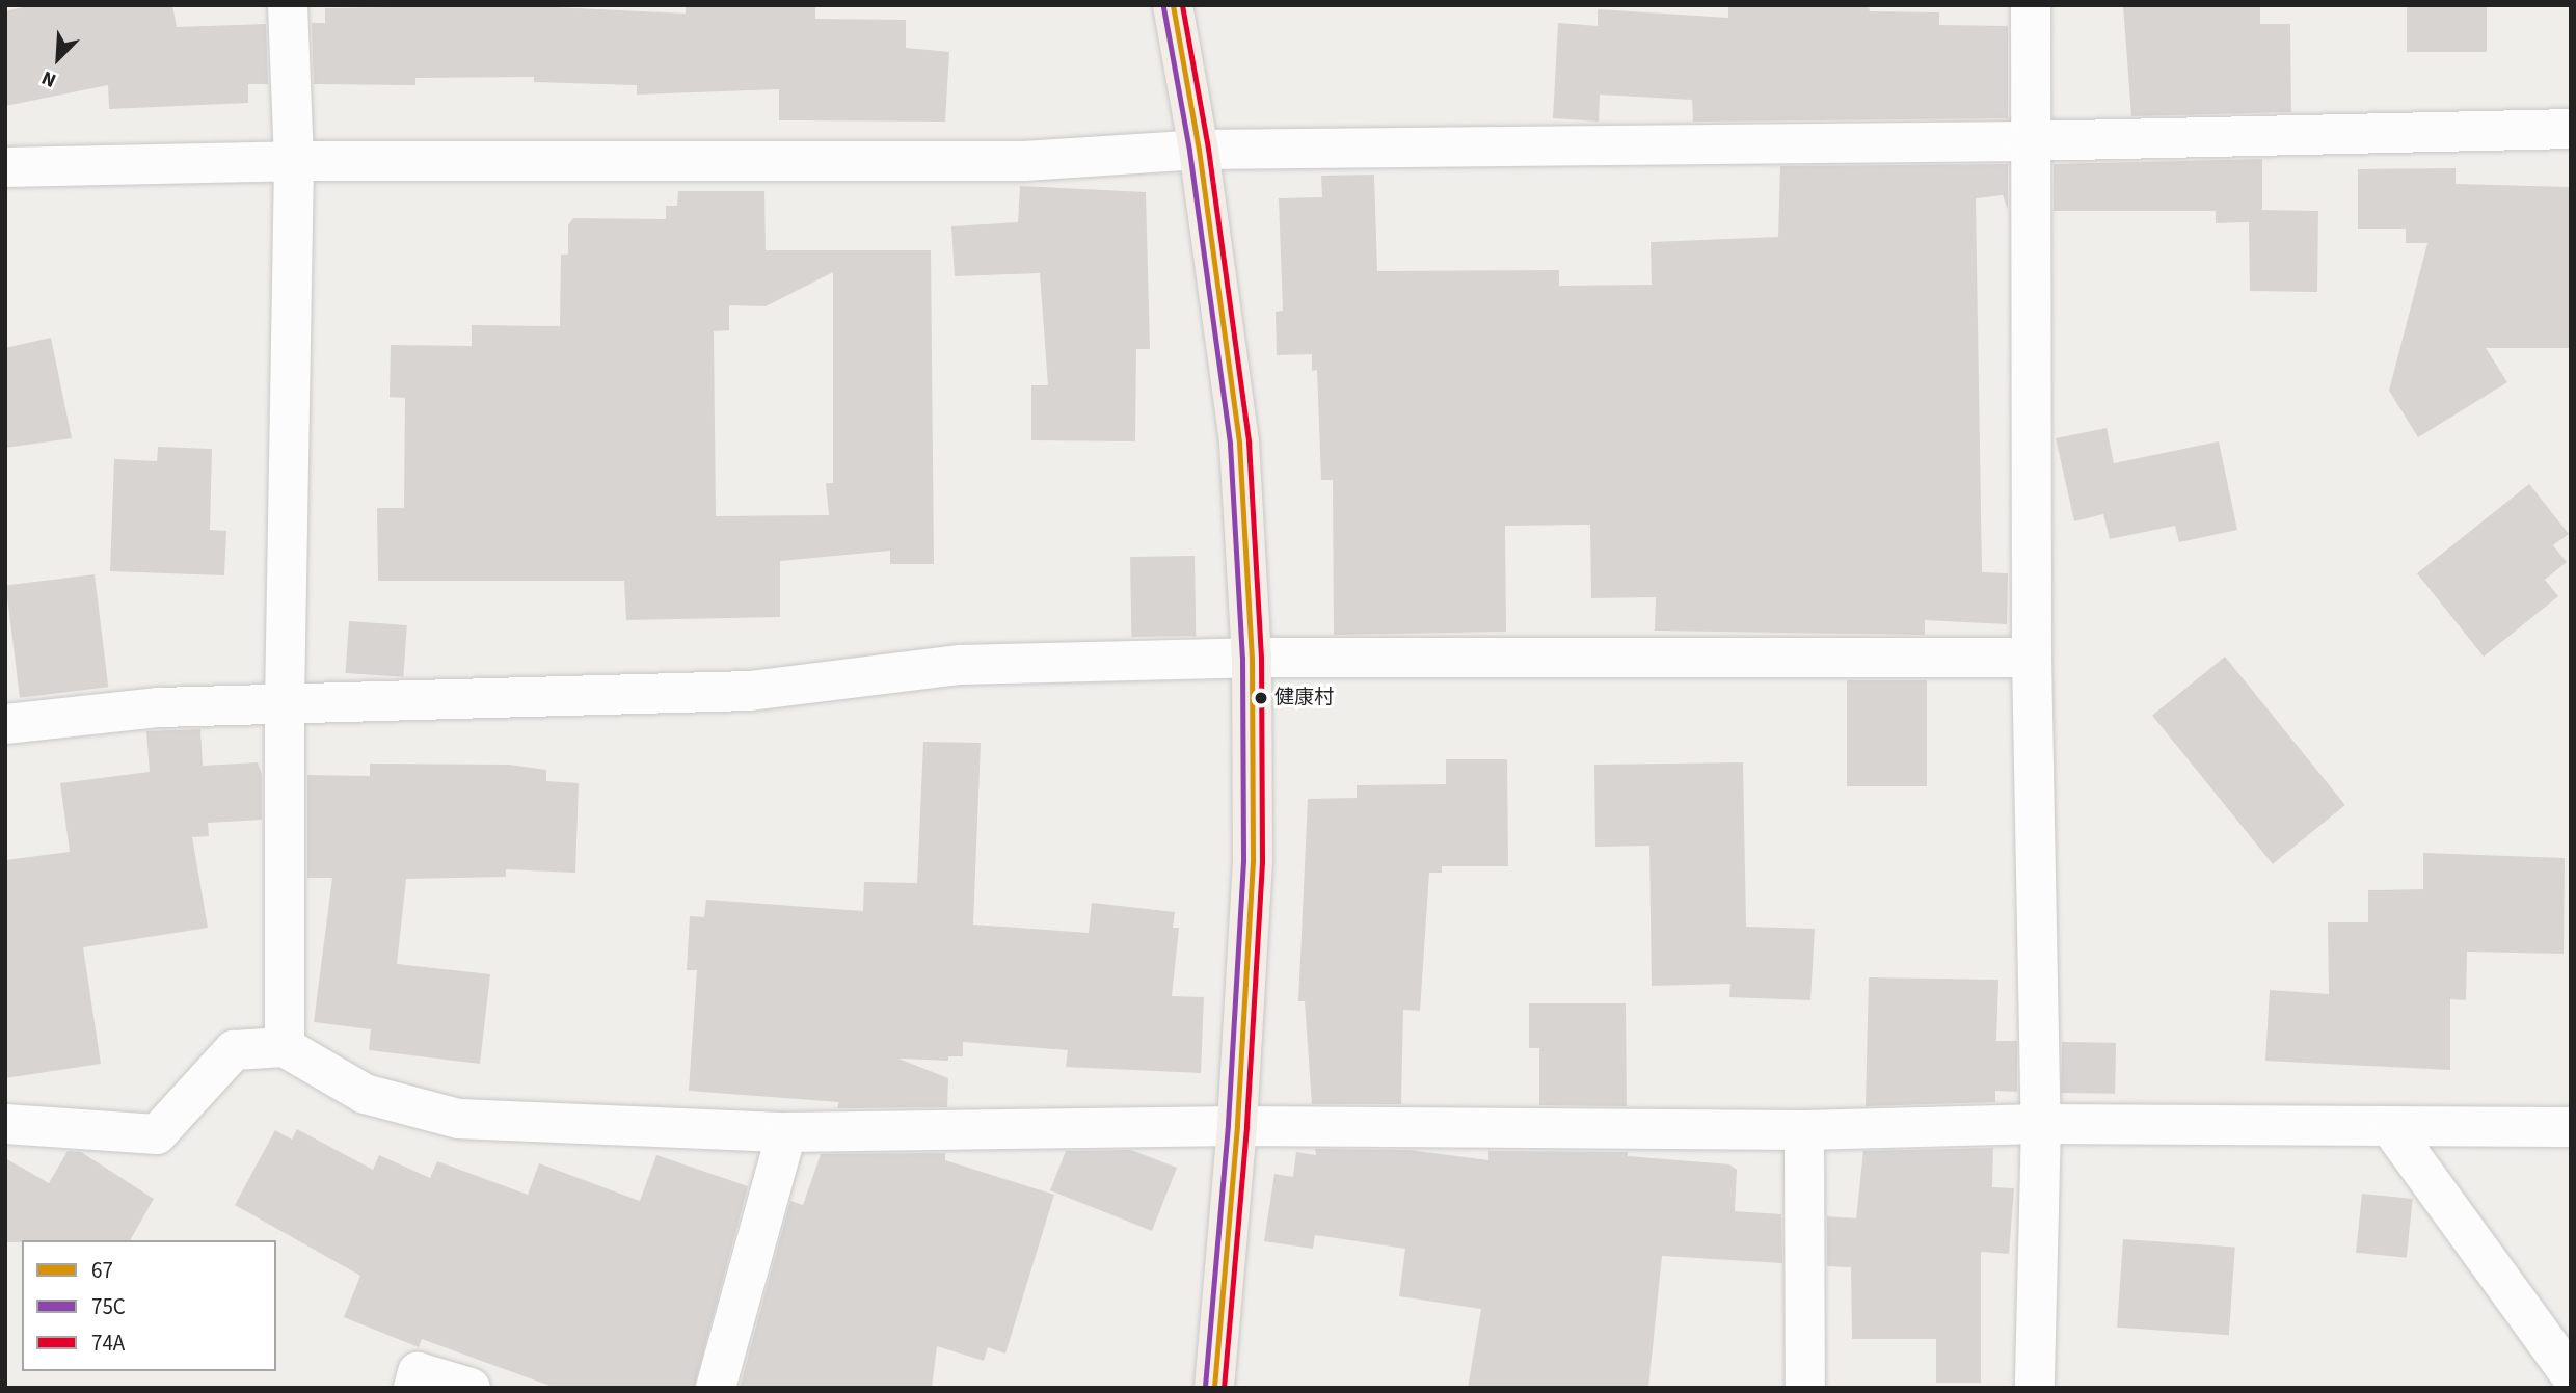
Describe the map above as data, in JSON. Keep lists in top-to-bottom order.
{
  "places": ["健康村"],
  "lines": ["transit line 67", "transit line 74A", "transit line 75C"],
  "legend": ["67", "75C", "74A"],
  "north": "bottom left"
}
